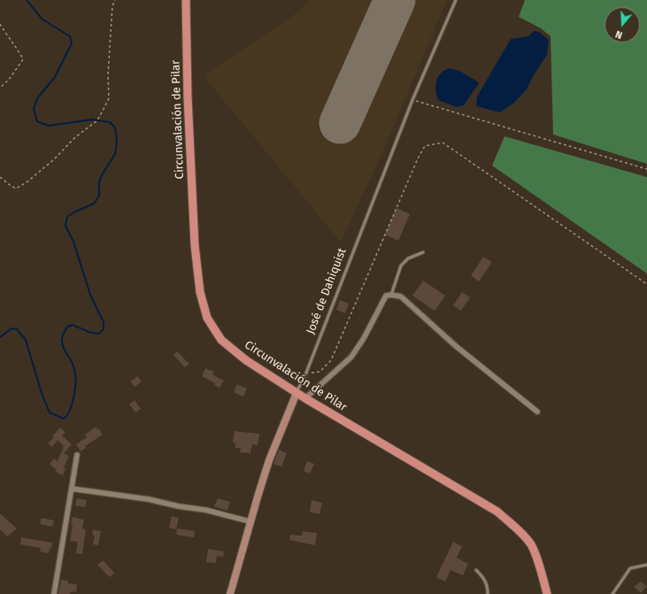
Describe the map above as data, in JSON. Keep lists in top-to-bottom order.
{
  "streets": {
    "main road": ["Circunvalación de Pilar", "José de Dahiquist"]
  },
  "crossings": [
    ["Circunvalación de Pilar", "José de Dahiquist"]
  ],
  "north": "bottom"
}
